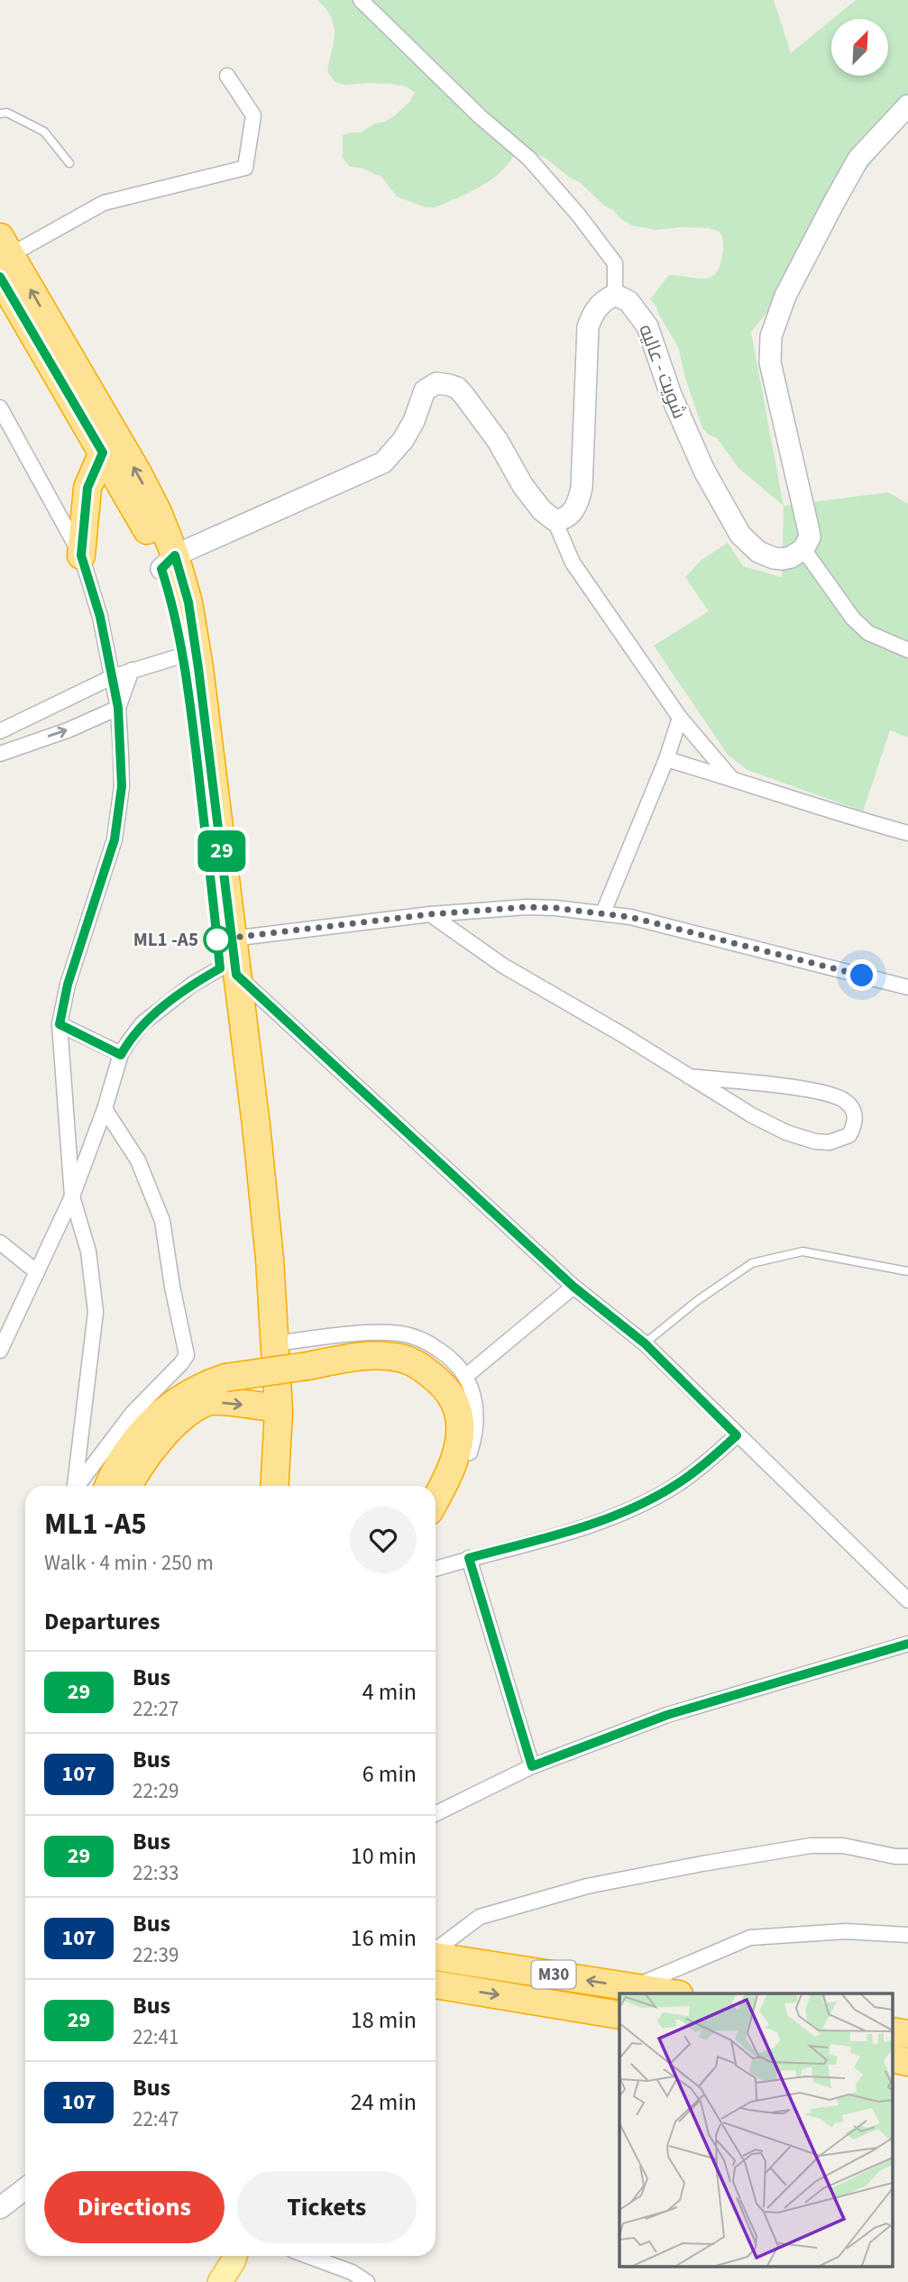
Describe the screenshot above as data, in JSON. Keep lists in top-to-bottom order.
{
  "streets": {
    "highway": ["M30"],
    "street": ["شويت - عاليه"]
  },
  "places": ["ML1 -A5"],
  "lines": ["bus line 29"],
  "north": "top right",
  "page": {
    "on_map": "29",
    "heading": [
      ["ML1 -A5", "Walk · 4 min · 250 m"],
      "Departures"
    ],
    "list": [
      {
        "mark": "29",
        "name": "Bus",
        "note": "22:27",
        "value": "4 min"
      },
      {
        "mark": "107",
        "name": "Bus",
        "note": "22:29",
        "value": "6 min"
      },
      {
        "mark": "29",
        "name": "Bus",
        "note": "22:33",
        "value": "10 min"
      },
      {
        "mark": "107",
        "name": "Bus",
        "note": "22:39",
        "value": "16 min"
      },
      {
        "mark": "29",
        "name": "Bus",
        "note": "22:41",
        "value": "18 min"
      },
      {
        "mark": "107",
        "name": "Bus",
        "note": "22:47",
        "value": "24 min"
      }
    ],
    "buttons": ["Directions", "Tickets"]
  }
}
